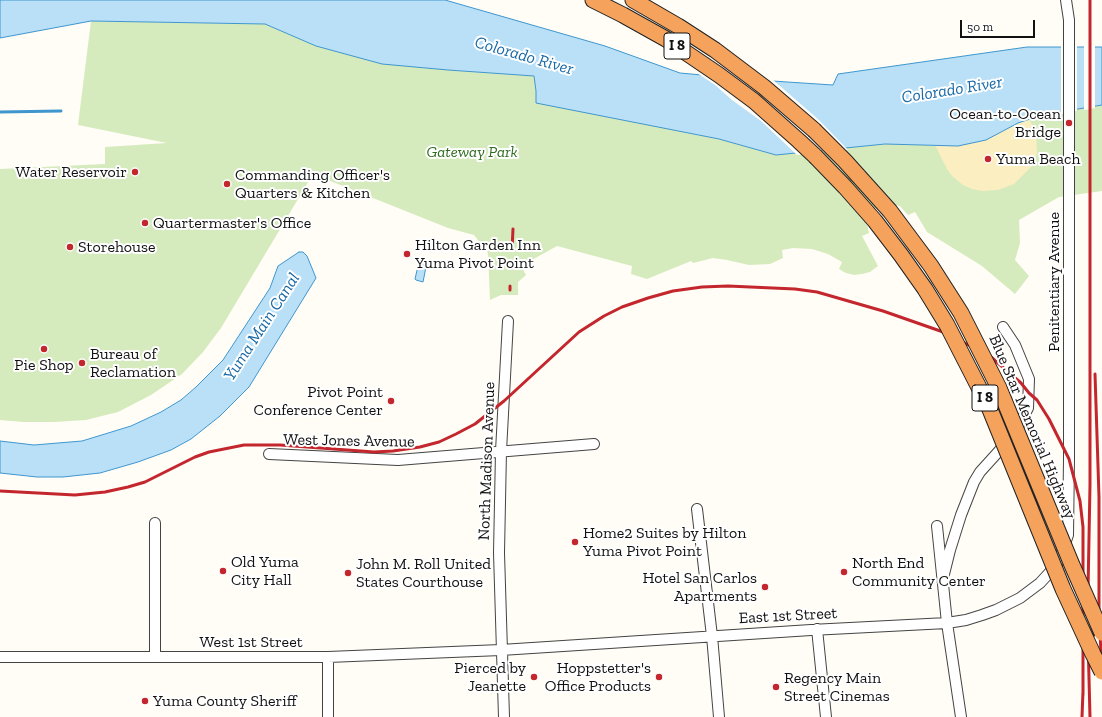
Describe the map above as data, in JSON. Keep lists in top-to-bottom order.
{
  "streets": {
    "highway": ["I 8", "Blue Star Memorial Highway"],
    "street": [
      "Penitentiary Avenue",
      "West Jones Avenue",
      "North Madison Avenue",
      "East 1st Street",
      "West 1st Street"
    ]
  },
  "crossings": [
    ["Penitentiary Avenue", "East 1st Street"],
    ["West Jones Avenue", "North Madison Avenue"],
    ["North Madison Avenue", "East 1st Street"],
    ["North Madison Avenue", "West 1st Street"],
    ["East 1st Street", "West 1st Street"]
  ],
  "water": ["Colorado River", "Yuma Main Canal"],
  "parks": ["Gateway Park"],
  "places": [
    "Ocean-to-Ocean Bridge",
    "Yuma Beach",
    "Water Reservoir",
    "Commanding Officer's Quarters & Kitchen",
    "Quartermaster's Office",
    "Storehouse",
    "Hilton Garden Inn Yuma Pivot Point",
    "Pie Shop",
    "Bureau of Reclamation",
    "Pivot Point Conference Center",
    "Home2 Suites by Hilton Yuma Pivot Point",
    "Old Yuma City Hall",
    "North End Community Center",
    "John M. Roll United States Courthouse",
    "Hotel San Carlos Apartments",
    "Pierced by Jeanette",
    "Hoppstetter's Office Products",
    "Regency Main Street Cinemas",
    "Yuma County Sheriff"
  ],
  "scale_bar": "50 m"
}
